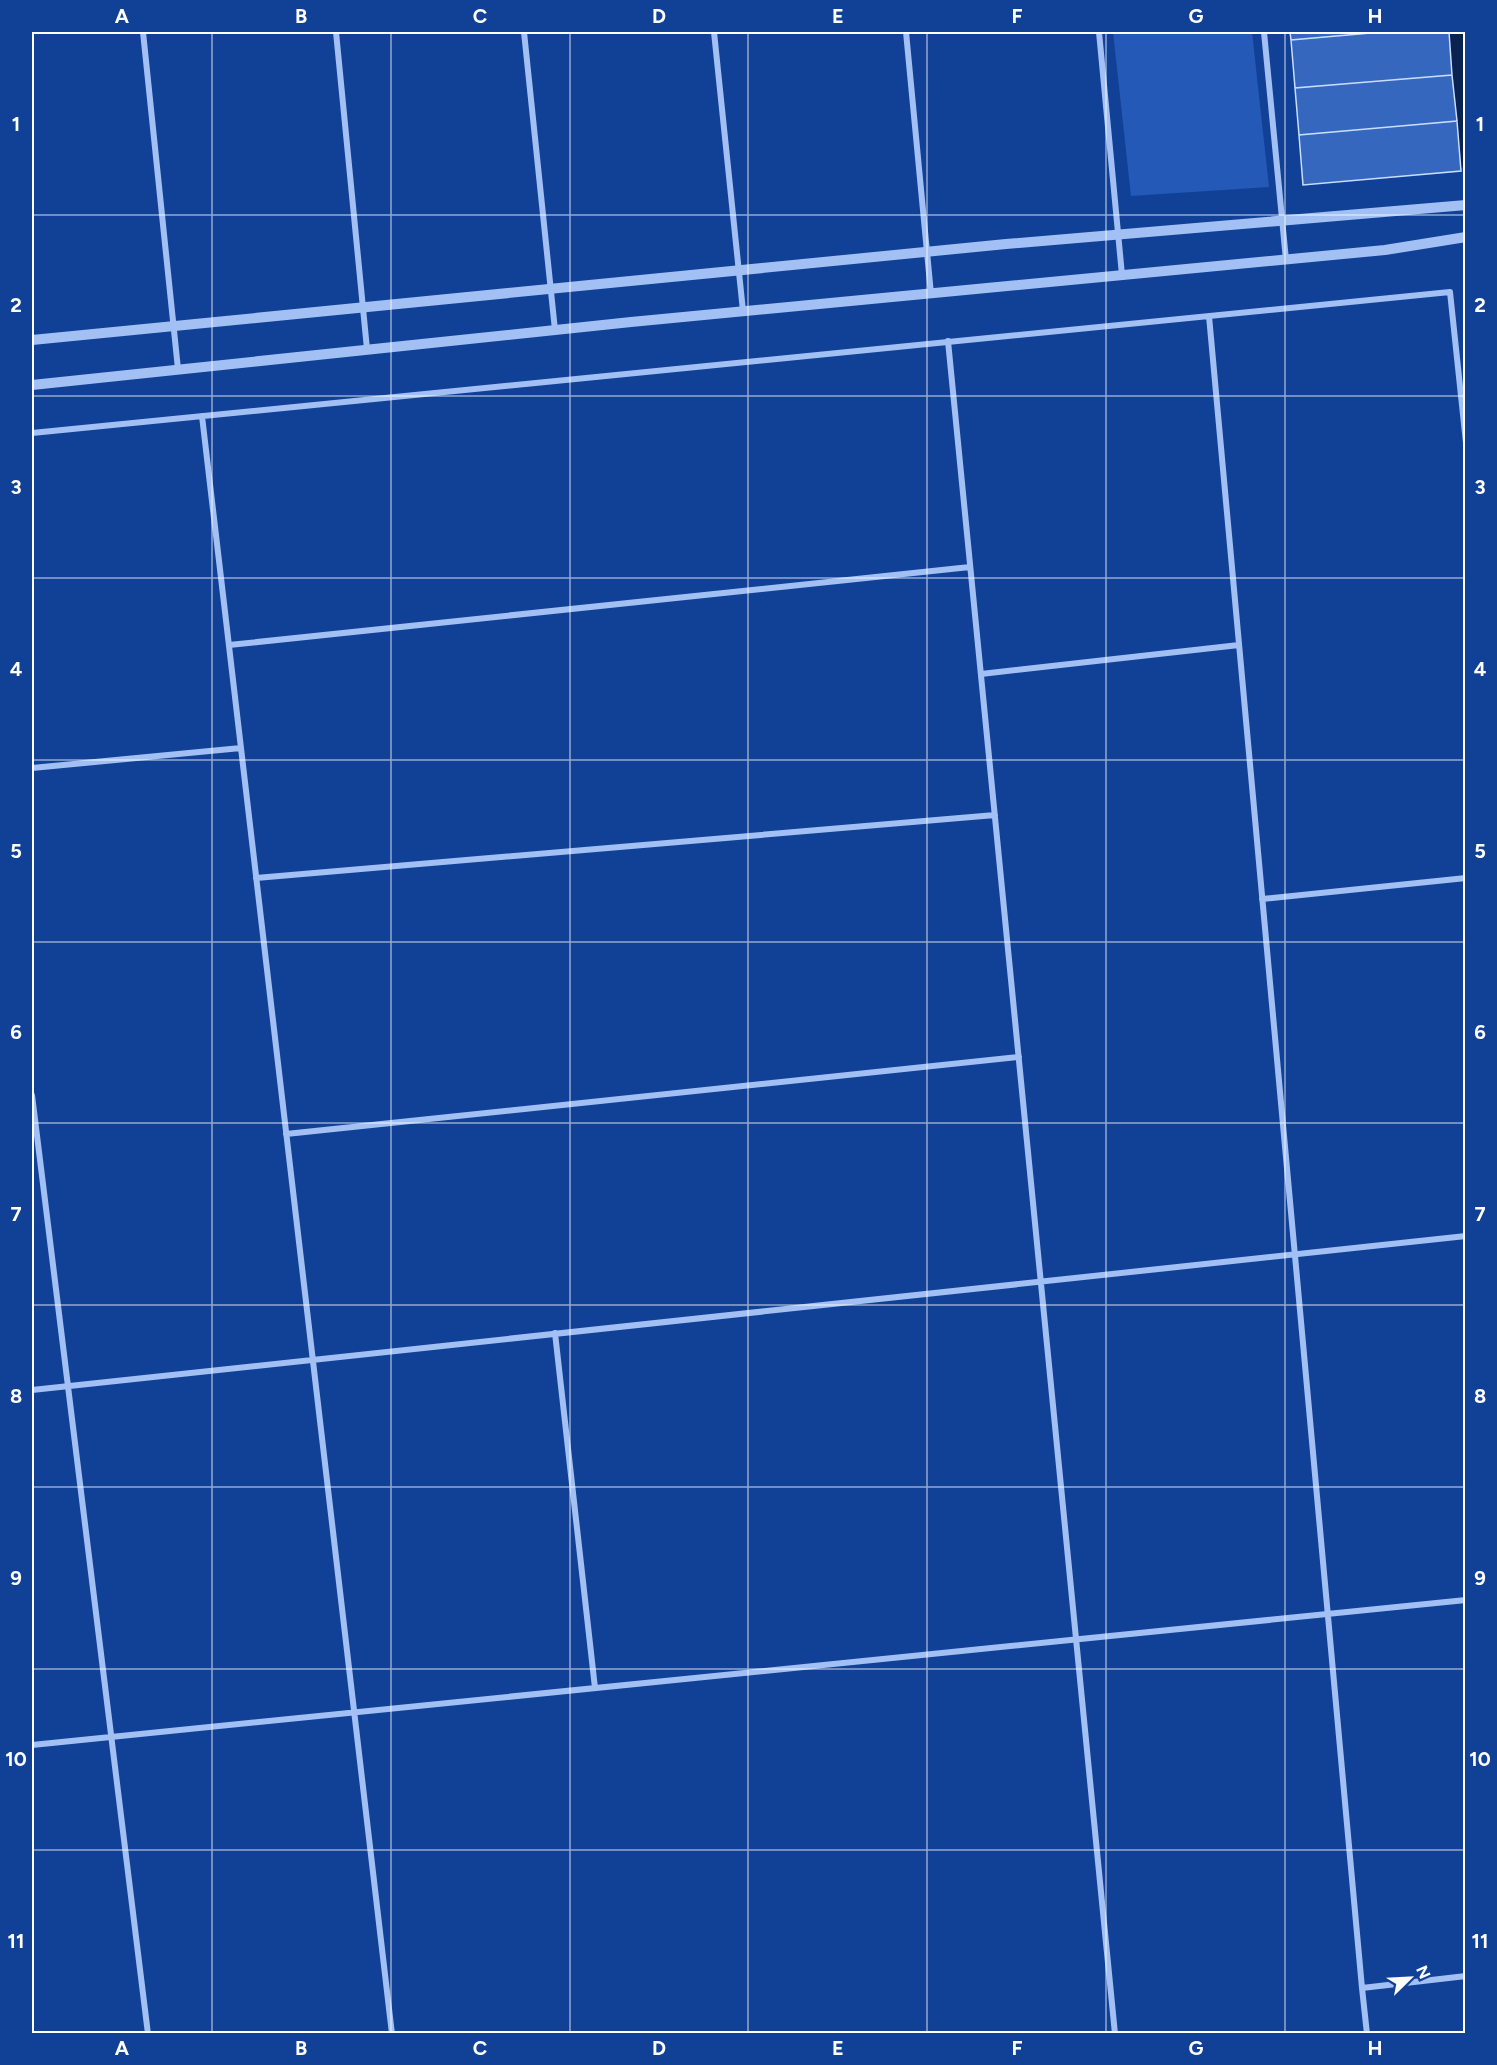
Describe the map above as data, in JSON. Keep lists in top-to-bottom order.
{
  "north": "top right",
  "grid": {
    "columns": [
      "A",
      "B",
      "C",
      "D",
      "E",
      "F",
      "G",
      "H"
    ],
    "rows": [
      "1",
      "2",
      "3",
      "4",
      "5",
      "6",
      "7",
      "8",
      "9",
      "10",
      "11"
    ]
  }
}
